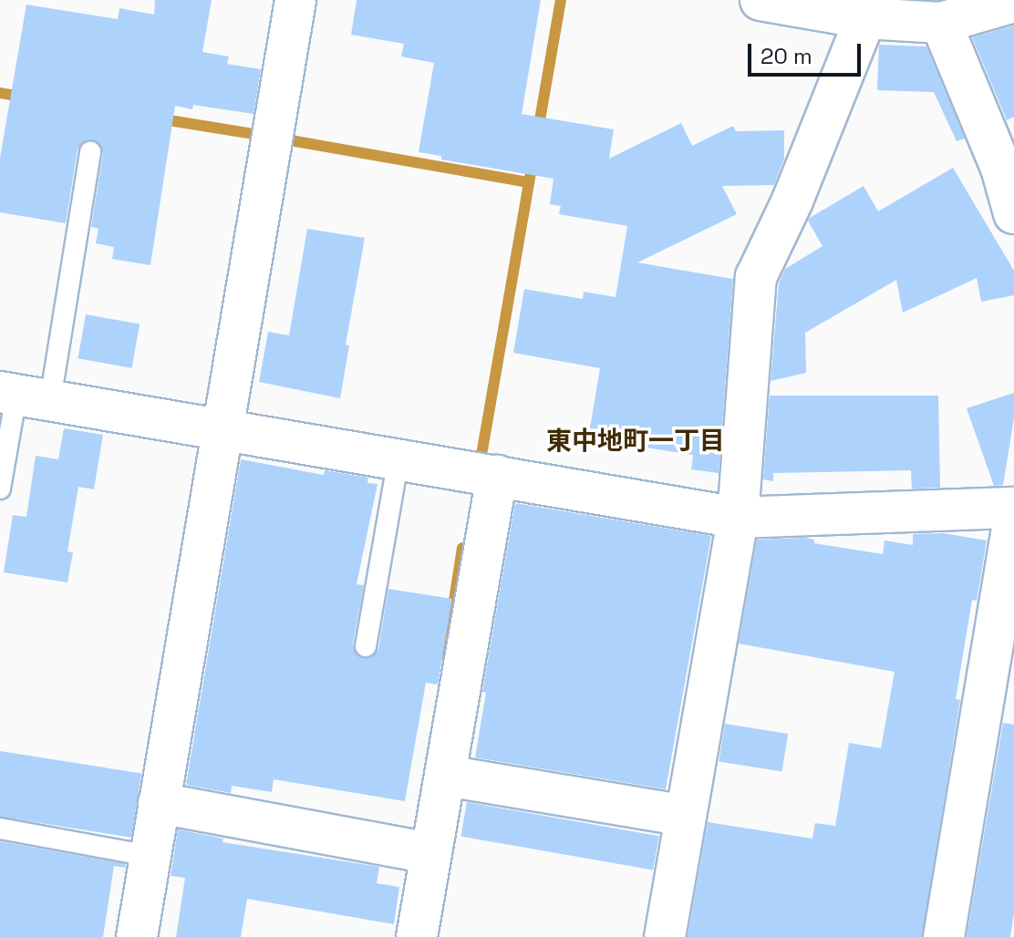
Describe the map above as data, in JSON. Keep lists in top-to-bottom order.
{
  "districts": ["東中地町一丁目"],
  "scale_bar": "20 m"
}
